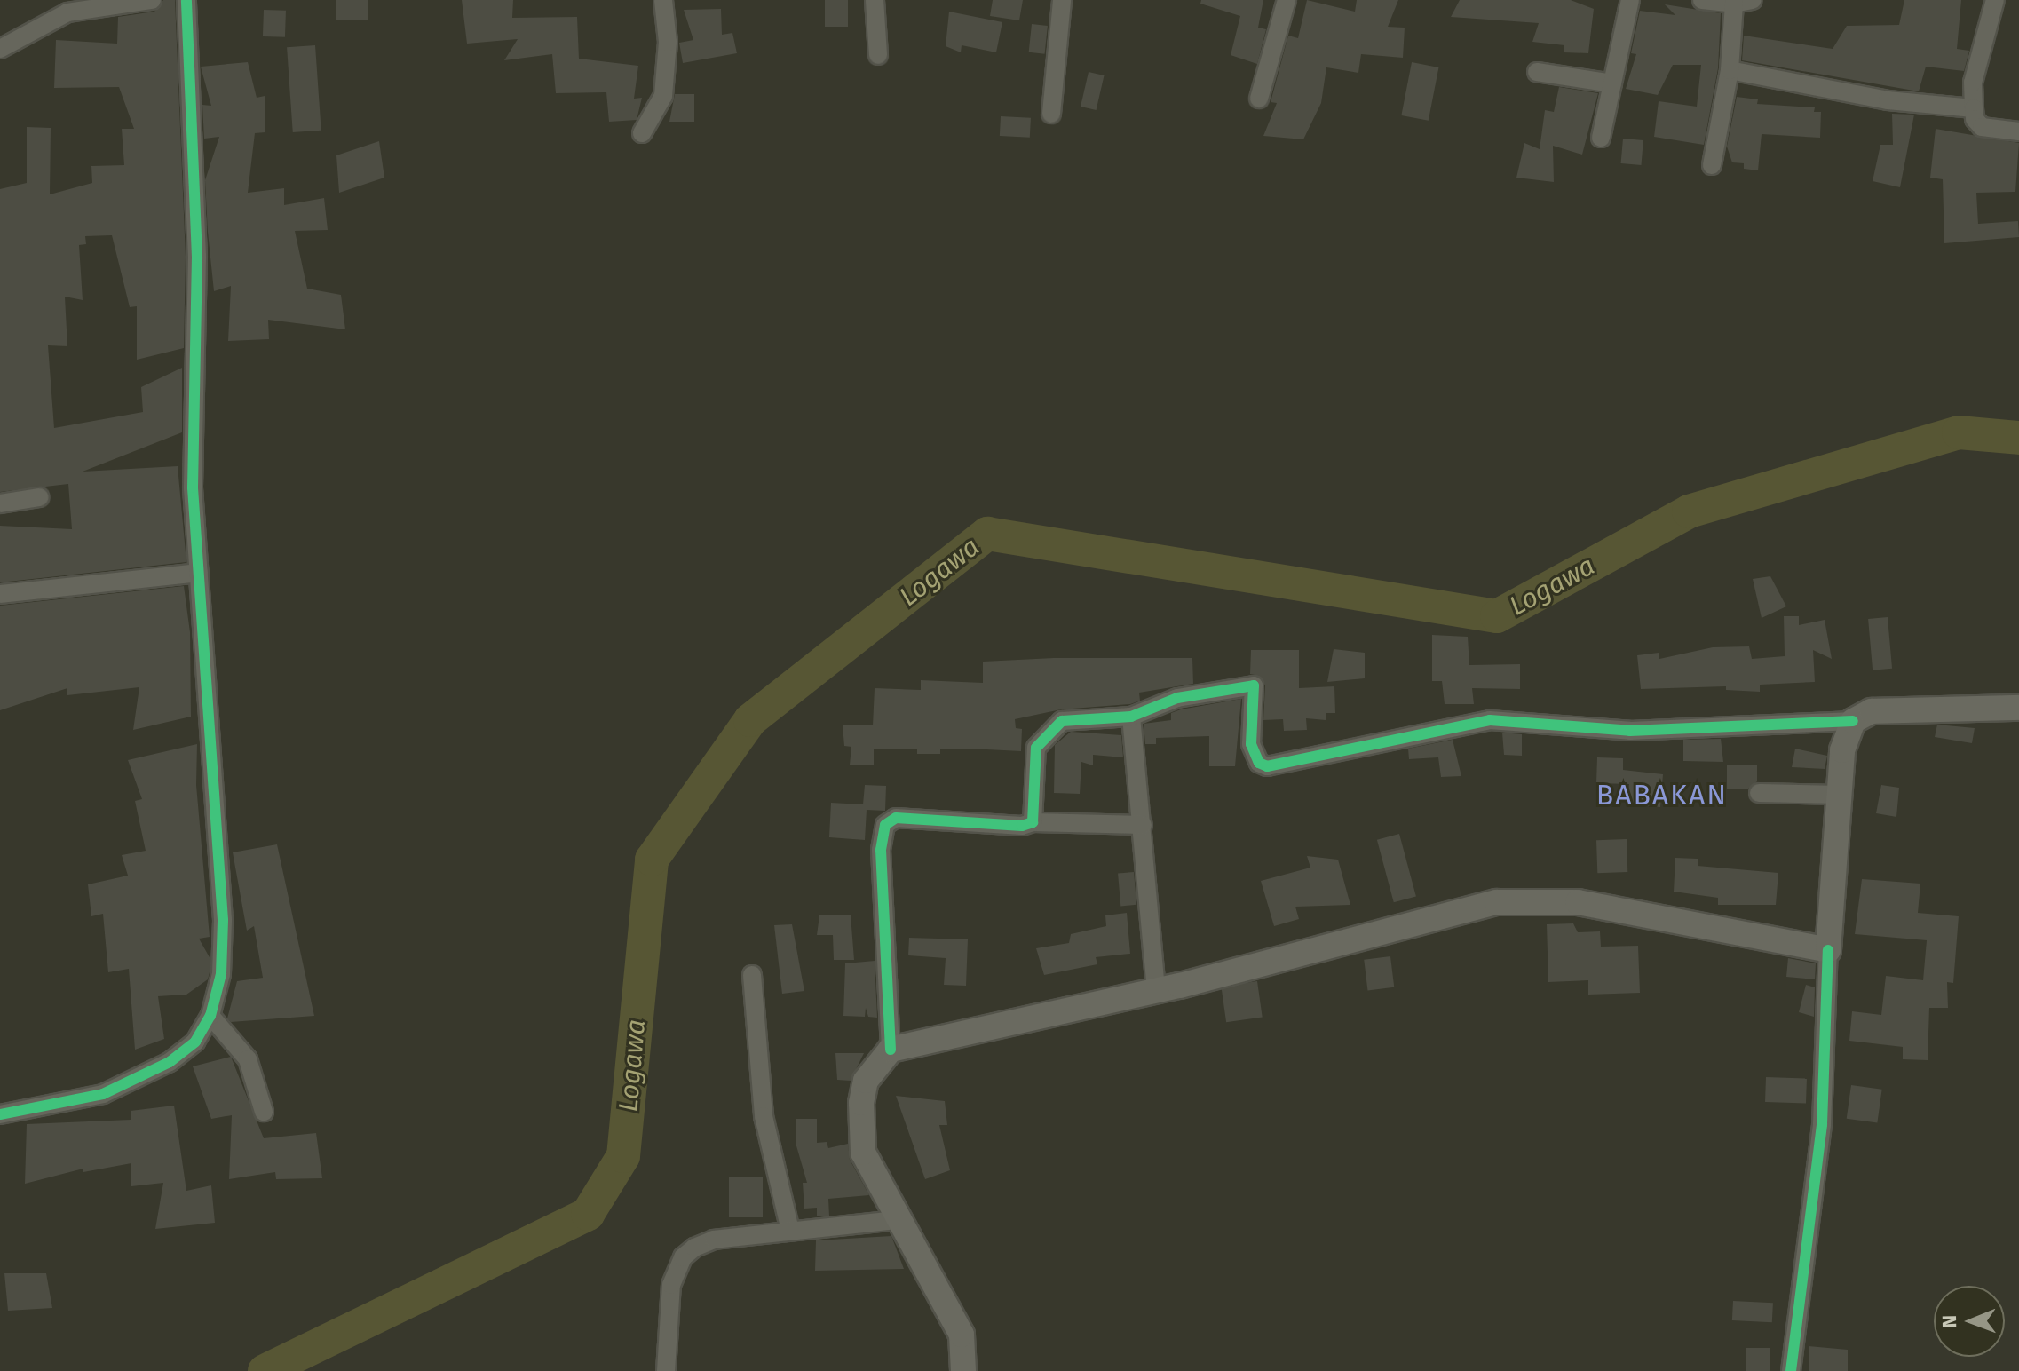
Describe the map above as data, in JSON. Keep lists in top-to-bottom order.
{
  "districts": ["BABAKAN"],
  "water": ["Logawa"],
  "north": "left"
}
